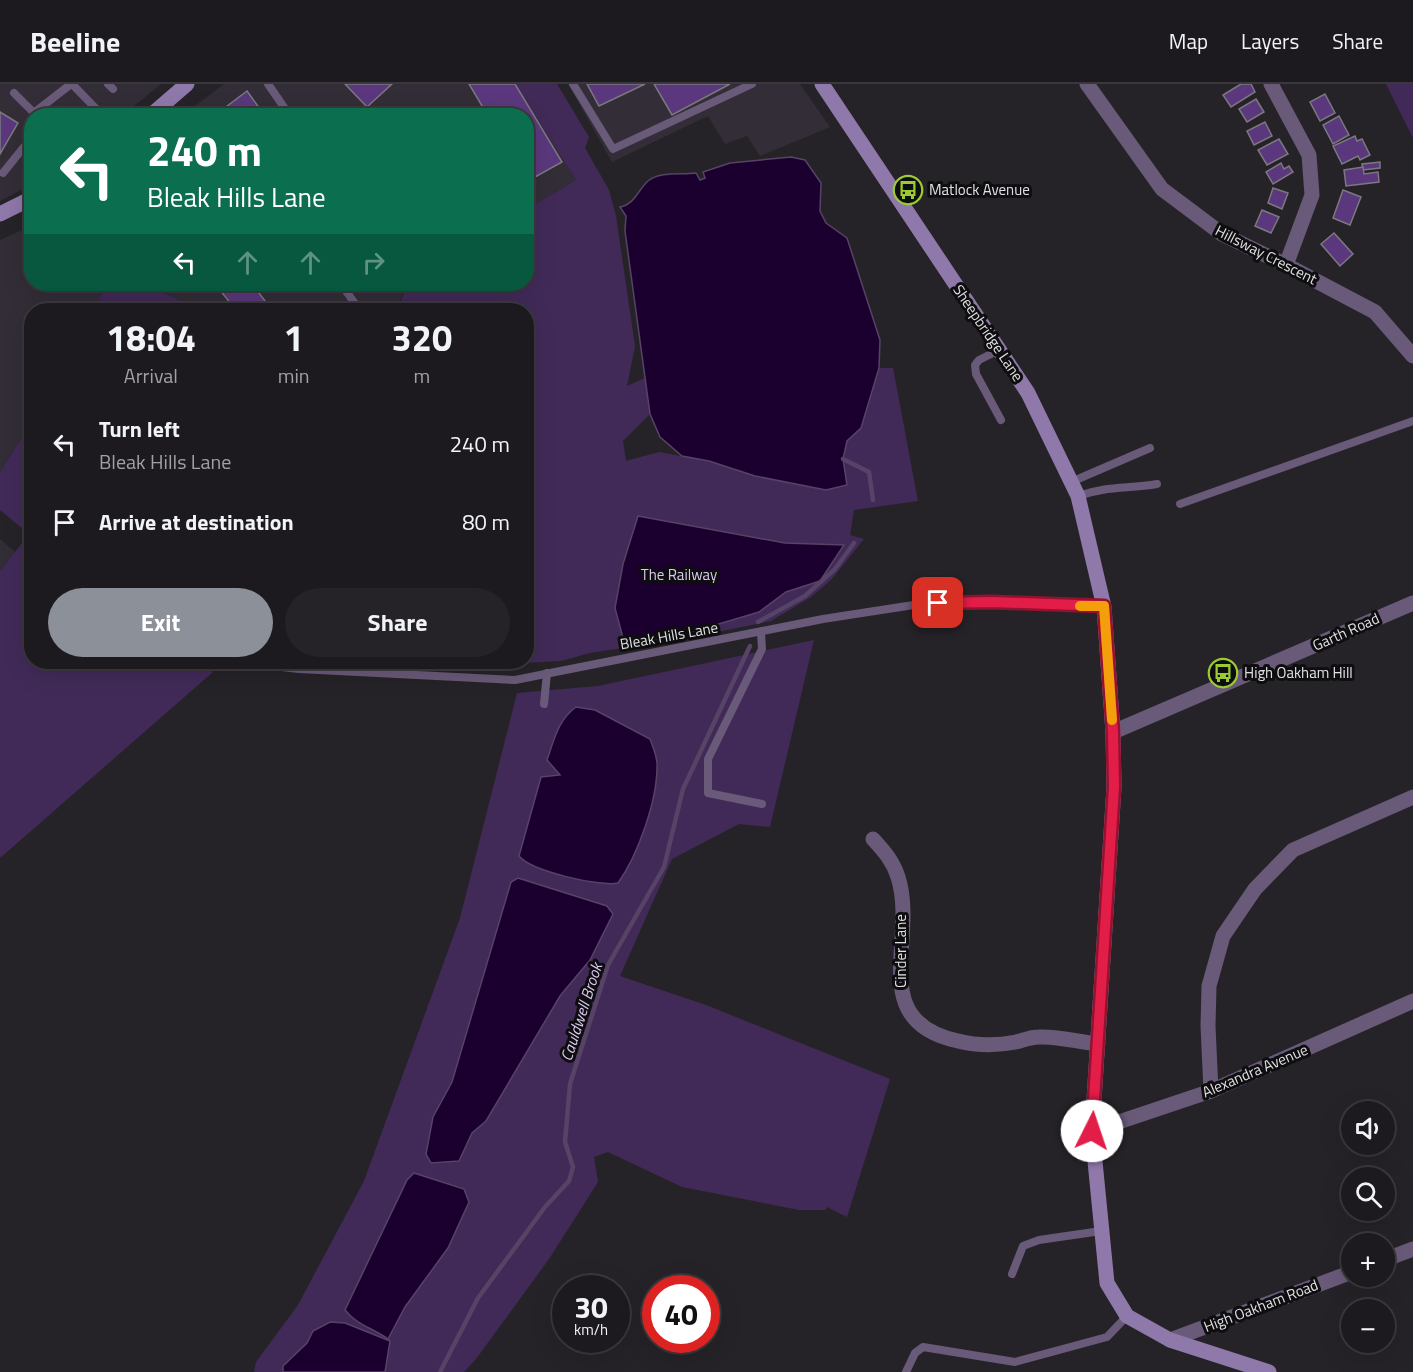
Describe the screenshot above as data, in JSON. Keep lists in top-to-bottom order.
{
  "streets": {
    "street": [
      "Hillsway Crescent",
      "Sheepbridge Lane",
      "Garth Road",
      "Cinder Lane",
      "Alexandra Avenue",
      "High Oakham Road"
    ],
    "lane": ["Bleak Hills Lane"]
  },
  "crossings": [
    ["Sheepbridge Lane", "Bleak Hills Lane"]
  ],
  "water": ["Cauldwell Brook"],
  "parks": ["The Railway"],
  "places": {
    "bus stop": ["Matlock Avenue", "High Oakham Hill"]
  },
  "page": {
    "header": "Beeline",
    "nav": ["Map", "Layers", "Share"],
    "turn": ["240 m", "Bleak Hills Lane"],
    "eta": [
      "18:04",
      "Arrival",
      "1",
      "min",
      "320",
      "m"
    ],
    "list": [
      {
        "name": "Turn left",
        "note": "Bleak Hills Lane",
        "value": "240 m"
      },
      {
        "name": "Arrive at destination",
        "value": "80 m"
      }
    ],
    "buttons": ["Exit", "Share"],
    "map_buttons": ["+", "−"],
    "speed": "30 km/h",
    "limit": "40"
  }
}
